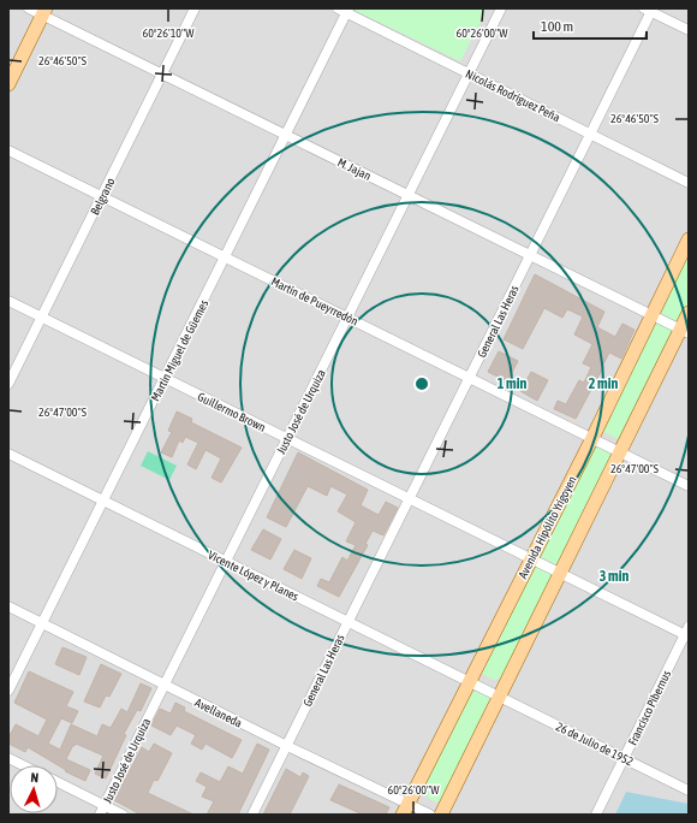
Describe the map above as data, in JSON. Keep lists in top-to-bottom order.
{
  "streets": {
    "main road": ["Avenida Hipólito Yrigoyen"],
    "street": [
      "Nicolás Rodríguez Peña",
      "M. Jajan",
      "Belgrano",
      "Martín de Pueyrredón",
      "General Las Heras",
      "Martín Miguel de Güemes",
      "Guillermo Brown",
      "Justo José de Urquiza",
      "Vicente López y Planes",
      "Francisco Pibernus",
      "Avellaneda",
      "26 de Julio de 1952"
    ]
  },
  "crossings": [
    ["Nicolás Rodríguez Peña", "General Las Heras"],
    ["Nicolás Rodríguez Peña", "Martín Miguel de Güemes"],
    ["Nicolás Rodríguez Peña", "Justo José de Urquiza"],
    ["M. Jajan", "Belgrano"],
    ["M. Jajan", "General Las Heras"],
    ["M. Jajan", "Martín Miguel de Güemes"],
    ["M. Jajan", "Justo José de Urquiza"],
    ["M. Jajan", "Avenida Hipólito Yrigoyen"],
    ["Belgrano", "Martín de Pueyrredón"],
    ["Belgrano", "Guillermo Brown"],
    ["Martín de Pueyrredón", "General Las Heras"],
    ["Martín de Pueyrredón", "Martín Miguel de Güemes"],
    ["Martín de Pueyrredón", "Justo José de Urquiza"],
    ["Martín de Pueyrredón", "Avenida Hipólito Yrigoyen"],
    ["General Las Heras", "Guillermo Brown"],
    ["General Las Heras", "Vicente López y Planes"],
    ["General Las Heras", "Avellaneda"],
    ["Martín Miguel de Güemes", "Guillermo Brown"],
    ["Martín Miguel de Güemes", "Vicente López y Planes"],
    ["Martín Miguel de Güemes", "Avellaneda"],
    ["Guillermo Brown", "Justo José de Urquiza"],
    ["Guillermo Brown", "Avenida Hipólito Yrigoyen"],
    ["Guillermo Brown", "Francisco Pibernus"],
    ["Justo José de Urquiza", "Vicente López y Planes"],
    ["Justo José de Urquiza", "Avellaneda"],
    ["Avenida Hipólito Yrigoyen", "Vicente López y Planes"],
    ["Avenida Hipólito Yrigoyen", "Avellaneda"],
    ["Vicente López y Planes", "26 de Julio de 1952"],
    ["Francisco Pibernus", "26 de Julio de 1952"]
  ],
  "scale_bar": "100 m",
  "north": "top",
  "coordinates": [
    "60°26'10\"W",
    "60°26'00\"W",
    "26°46'50\"S",
    "26°47'00\"S"
  ],
  "rings": ["1 min", "2 min", "3 min"]
}
